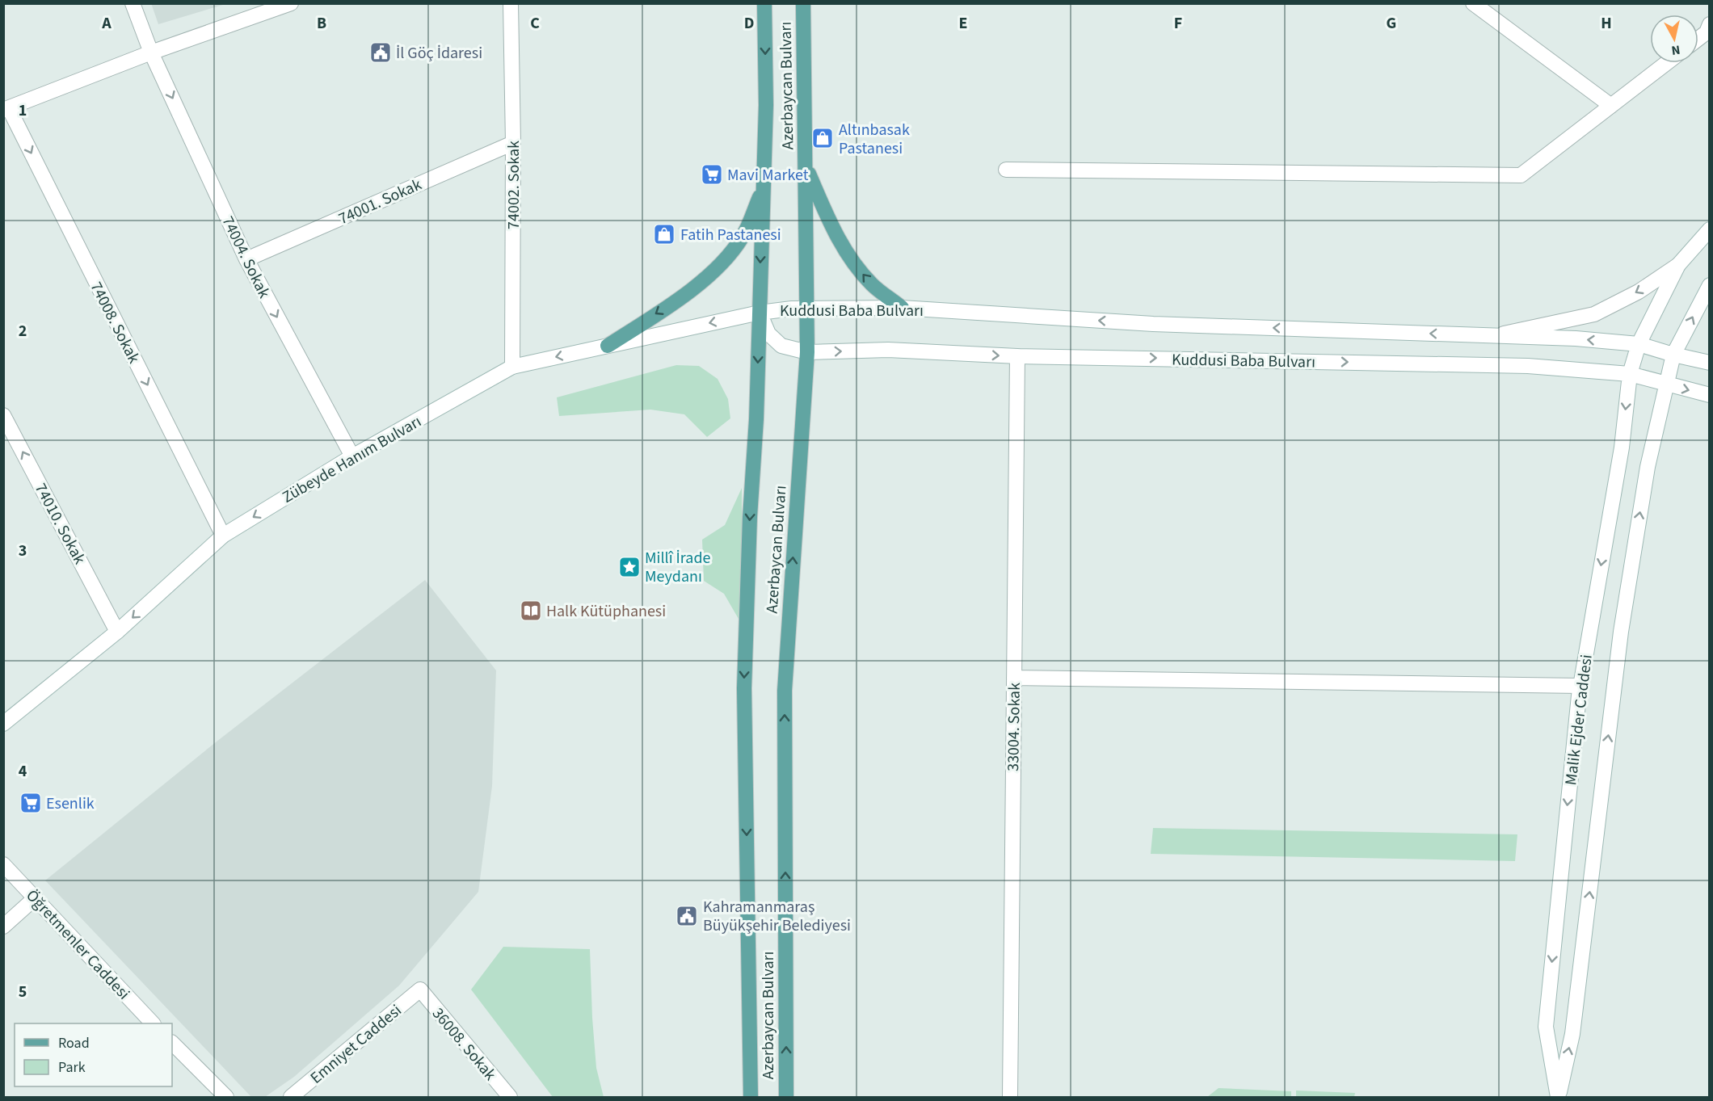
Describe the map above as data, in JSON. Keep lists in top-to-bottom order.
{
  "streets": {
    "main road": ["Azerbaycan Bulvarı"],
    "street": [
      "74002. Sokak",
      "74001. Sokak",
      "74004. Sokak",
      "Kuddusi Baba Bulvarı",
      "74008. Sokak",
      "Zübeyde Hanım Bulvarı",
      "74010. Sokak",
      "Malik Ejder Caddesi",
      "33004. Sokak",
      "Öğretmenler Caddesi",
      "Emniyet Caddesi",
      "36008. Sokak"
    ]
  },
  "crossings": [
    ["Azerbaycan Bulvarı", "Kuddusi Baba Bulvarı"],
    ["Azerbaycan Bulvarı", "Zübeyde Hanım Bulvarı"],
    ["74002. Sokak", "74001. Sokak"],
    ["74002. Sokak", "Zübeyde Hanım Bulvarı"],
    ["74001. Sokak", "74004. Sokak"],
    ["74004. Sokak", "Zübeyde Hanım Bulvarı"],
    ["Kuddusi Baba Bulvarı", "Zübeyde Hanım Bulvarı"],
    ["Kuddusi Baba Bulvarı", "Malik Ejder Caddesi"],
    ["Kuddusi Baba Bulvarı", "33004. Sokak"],
    ["74008. Sokak", "Zübeyde Hanım Bulvarı"],
    ["Zübeyde Hanım Bulvarı", "74010. Sokak"],
    ["Emniyet Caddesi", "36008. Sokak"]
  ],
  "one_way": [
    "74004. Sokak",
    "74008. Sokak",
    "Zübeyde Hanım Bulvarı",
    "74010. Sokak"
  ],
  "places": {
    "public building": ["İl Göç İdaresi", "Kahramanmaraş Büyükşehir Belediyesi"],
    "shop": ["Altınbasak Pastanesi", "Fatih Pastanesi"],
    "supermarket": ["Mavi Market", "Esenlik"],
    "place": ["Millî İrade Meydanı"],
    "library": ["Halk Kütüphanesi"]
  },
  "legend": ["Road", "Park"],
  "north": "bottom",
  "grid": {
    "columns": [
      "A",
      "B",
      "C",
      "D",
      "E",
      "F",
      "G",
      "H"
    ],
    "rows": [
      "1",
      "2",
      "3",
      "4",
      "5"
    ]
  }
}
